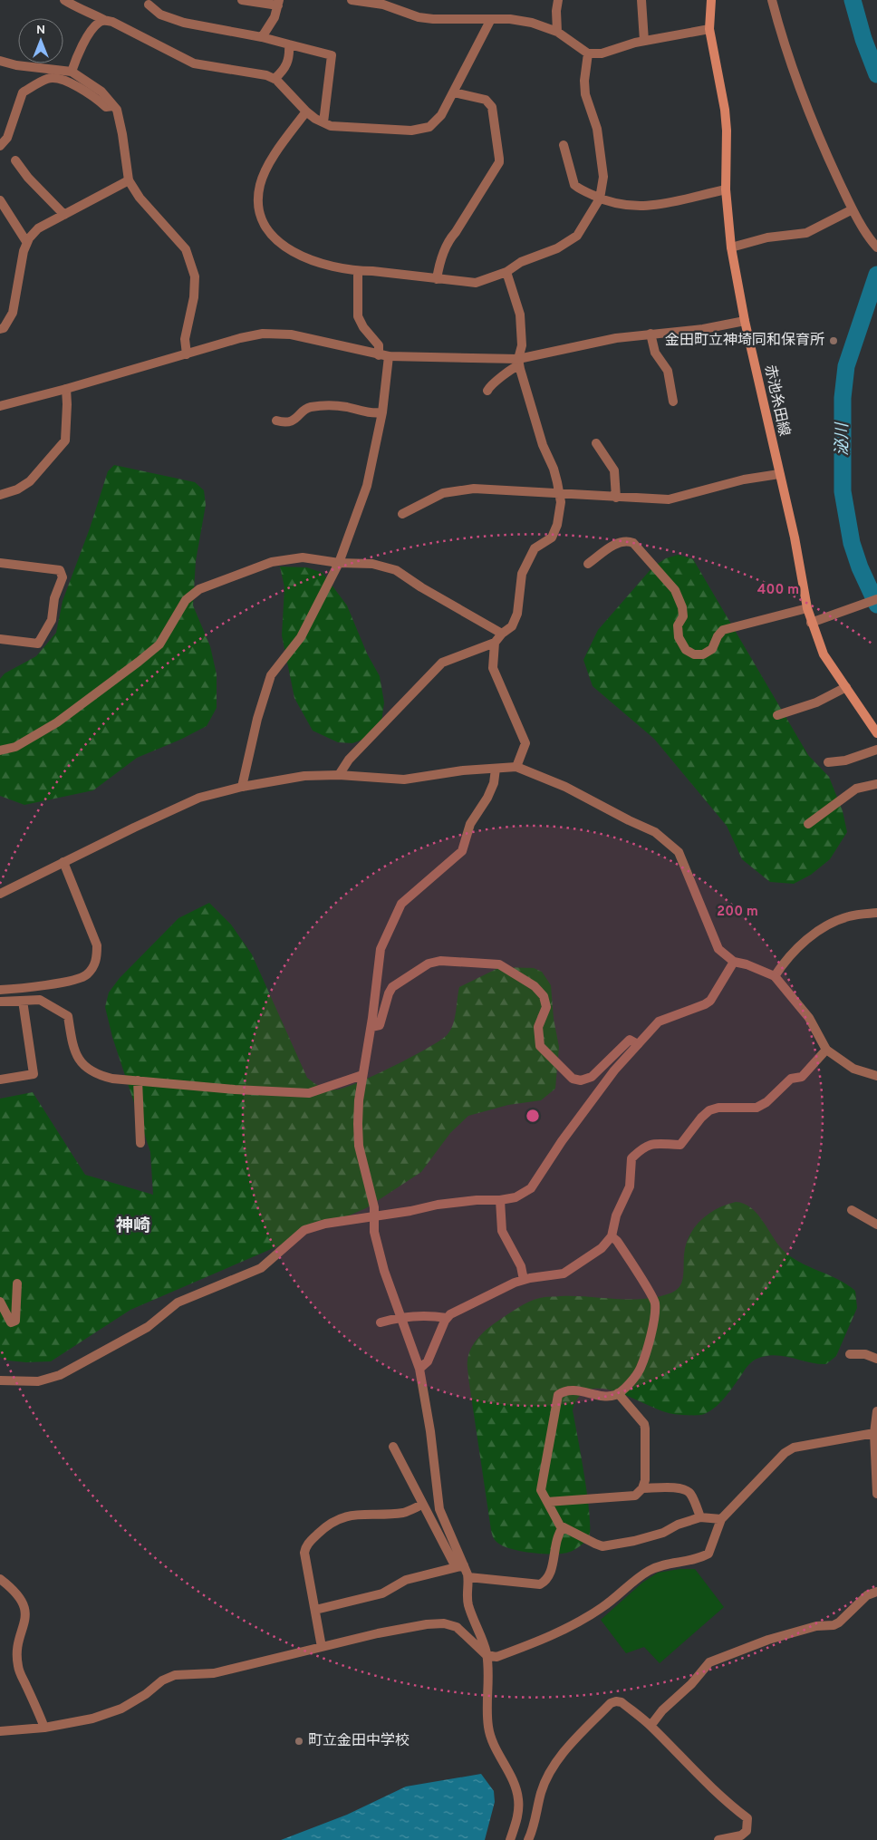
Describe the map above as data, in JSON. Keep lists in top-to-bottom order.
{
  "streets": {
    "main road": ["赤池糸田線"]
  },
  "districts": ["神崎"],
  "water": ["泌川"],
  "places": ["金田町立神埼同和保育所", "町立金田中学校"],
  "north": "top",
  "rings": ["400 m", "200 m"]
}
